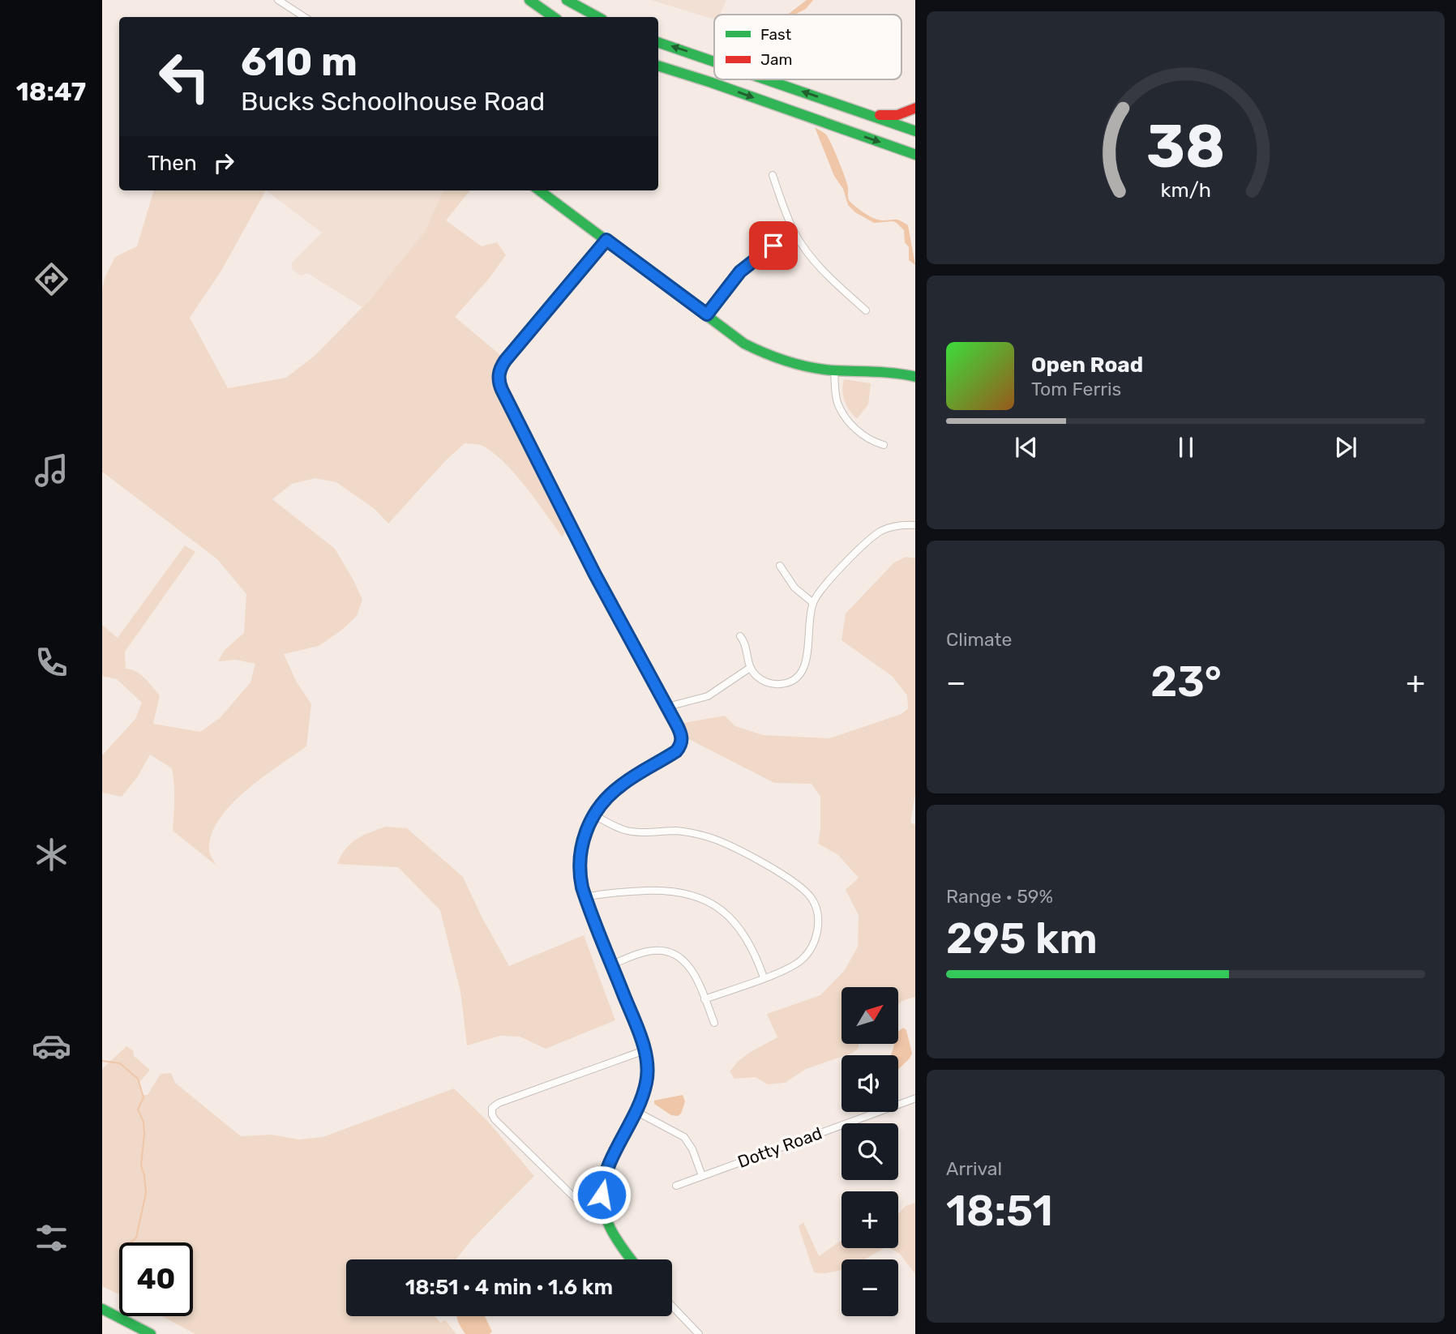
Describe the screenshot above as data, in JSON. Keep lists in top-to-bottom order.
{
  "streets": {
    "street": ["Dotty Road"]
  },
  "legend": ["Fast", "Jam"],
  "north": "top right",
  "page": {
    "tabs": "18:47",
    "turn": ["610 m", "Bucks Schoolhouse Road"],
    "then": "Then",
    "song": ["Open Road", "Tom Ferris"],
    "tile": [
      "Climate",
      ["Range · 59%", "295 km"],
      ["Arrival", "18:51"]
    ],
    "heat": ["−", "23°", "+"],
    "map_buttons": ["+", "−"],
    "limit": "40",
    "trip": "18:51 · 4 min · 1.6 km",
    "gauge": ["38", "km/h"]
  }
}
